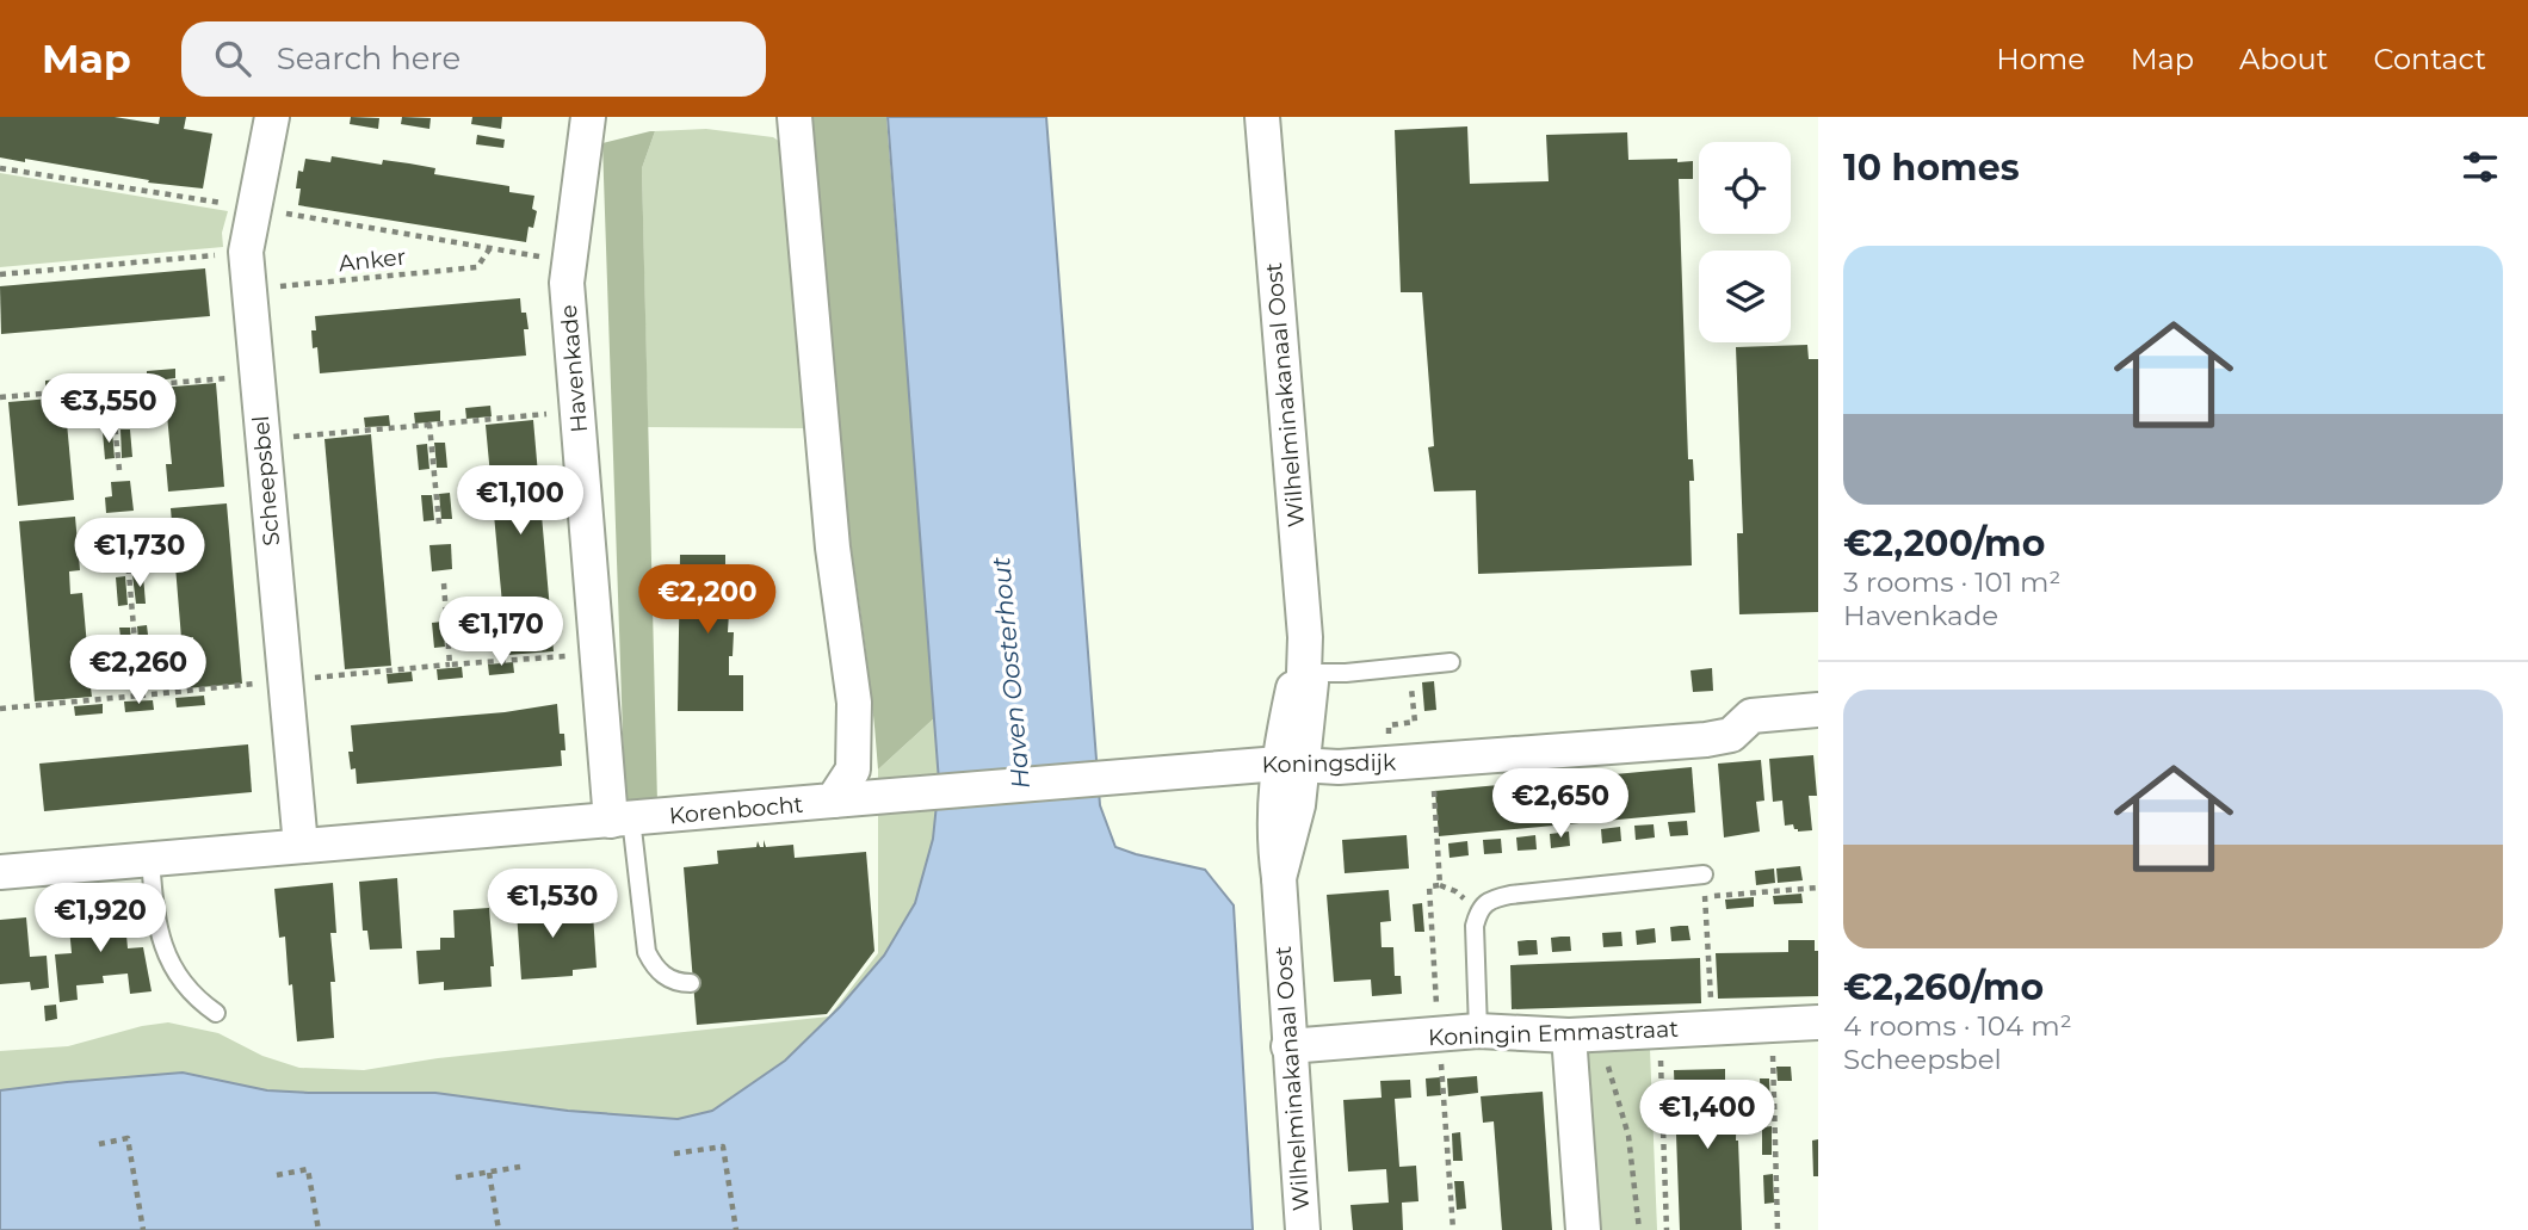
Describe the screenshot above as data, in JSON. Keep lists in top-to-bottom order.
{
  "streets": {
    "street": [
      "Havenkade",
      "Wilhelminakanaal Oost",
      "Scheepsbel",
      "Koningsdijk",
      "Korenbocht",
      "Koningin Emmastraat"
    ],
    "path": ["Anker"]
  },
  "crossings": [
    ["Anker", "Scheepsbel"],
    ["Havenkade", "Korenbocht"],
    ["Wilhelminakanaal Oost", "Koningsdijk"],
    ["Wilhelminakanaal Oost", "Koningin Emmastraat"],
    ["Scheepsbel", "Korenbocht"],
    ["Koningsdijk", "Korenbocht"]
  ],
  "water": ["Haven Oosterhout"],
  "page": {
    "header": "Map",
    "search": "Search here",
    "nav": [
      "Home",
      "Map",
      "About",
      "Contact"
    ],
    "heading": "10 homes",
    "list": [
      {
        "name": "€2,200/mo",
        "note": "3 rooms · 101 m² · Havenkade"
      },
      {
        "name": "€2,260/mo",
        "note": "4 rooms · 104 m² · Scheepsbel"
      }
    ],
    "price": [
      "€3,550",
      "€1,100",
      "€1,730",
      "€2,200",
      "€1,170",
      "€2,260",
      "€2,650",
      "€1,530",
      "€1,920",
      "€1,400"
    ]
  }
}
